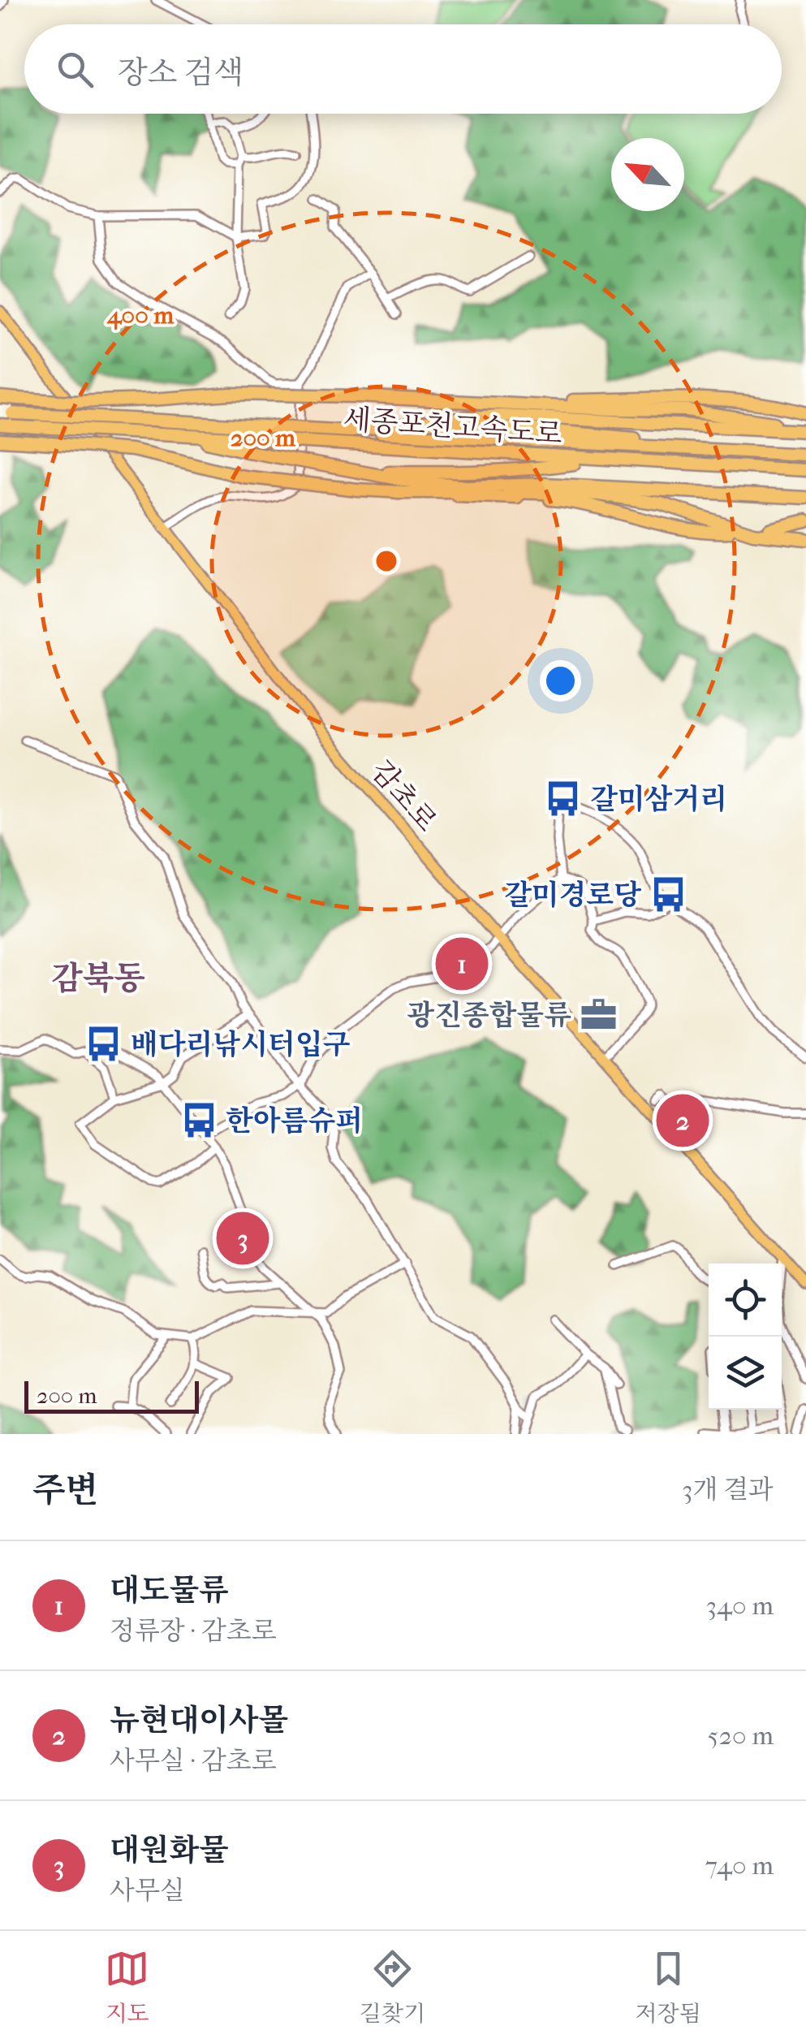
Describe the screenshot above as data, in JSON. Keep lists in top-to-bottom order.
{
  "streets": {
    "highway": ["세종포천고속도로"],
    "main road": ["감초로"]
  },
  "districts": ["감북동"],
  "places": {
    "bus stop": [
      "갈미삼거리",
      "갈미경로당",
      "배다리낚시터입구",
      "한아름슈퍼"
    ],
    "office": ["광진종합물류"]
  },
  "scale_bar": "200 m",
  "north": "top left",
  "page": {
    "search": "장소 검색",
    "pins": ["1", "2", "3"],
    "scale": "200 m",
    "heading": ["주변", "3개 결과"],
    "list": [
      {
        "mark": "1",
        "name": "대도물류",
        "note": "정류장 · 감초로",
        "value": "340 m"
      },
      {
        "mark": "2",
        "name": "뉴현대이사몰",
        "note": "사무실 · 감초로",
        "value": "520 m"
      },
      {
        "mark": "3",
        "name": "대원화물",
        "note": "사무실",
        "value": "740 m"
      }
    ],
    "nav": ["지도", "길찾기", "저장됨"]
  },
  "rings": ["400 m", "200 m"]
}
